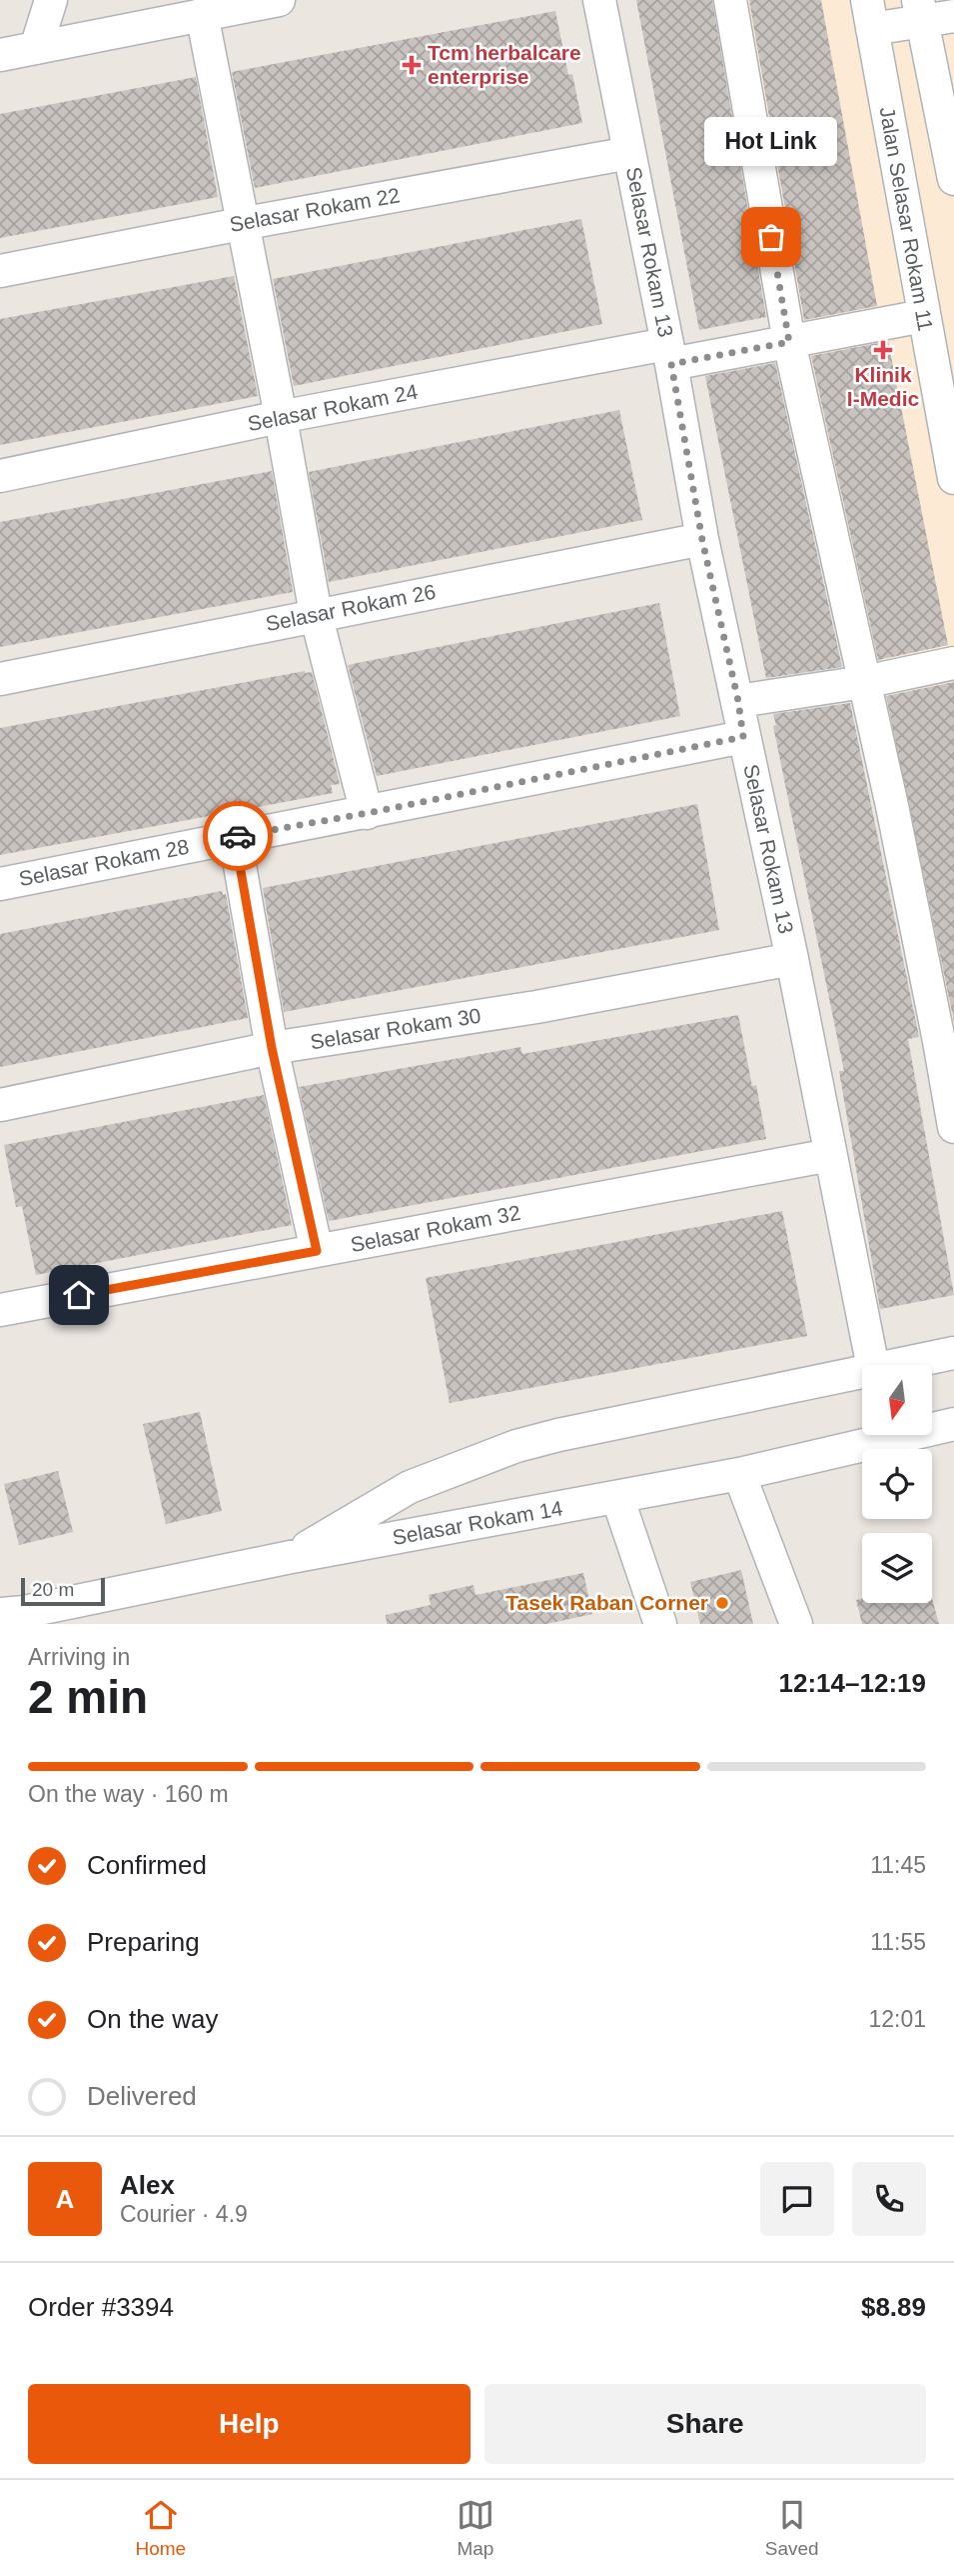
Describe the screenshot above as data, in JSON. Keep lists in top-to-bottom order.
{
  "streets": {
    "street": [
      "Selasar Rokam 22",
      "Jalan Selasar Rokam 11",
      "Selasar Rokam 13",
      "Selasar Rokam 24",
      "Selasar Rokam 26",
      "Selasar Rokam 28",
      "Selasar Rokam 30",
      "Selasar Rokam 32",
      "Selasar Rokam 14"
    ]
  },
  "crossings": [
    ["Selasar Rokam 22", "Selasar Rokam 13"],
    ["Jalan Selasar Rokam 11", "Selasar Rokam 24"],
    ["Selasar Rokam 13", "Selasar Rokam 24"],
    ["Selasar Rokam 13", "Selasar Rokam 26"],
    ["Selasar Rokam 13", "Selasar Rokam 28"],
    ["Selasar Rokam 13", "Selasar Rokam 30"],
    ["Selasar Rokam 13", "Selasar Rokam 32"]
  ],
  "places": {
    "health": ["Tcm herbalcare enterprise", "Klinik I-Medic"],
    "other": ["Hot Link", "Tasek Raban Corner"]
  },
  "scale_bar": "20 m",
  "north": "bottom",
  "page": {
    "bubble": "Hot Link",
    "scale": "20 m",
    "heading": ["2 min", "Arriving in", "12:14–12:19"],
    "panel": [
      "Alex",
      "Courier · 4.9",
      "Order #3394",
      "$8.89"
    ],
    "bar": "On the way · 160 m",
    "list": [
      ["Confirmed", "11:45"],
      ["Preparing", "11:55"],
      ["On the way", "12:01"],
      "Delivered"
    ],
    "round": "A",
    "buttons": ["Help", "Share"],
    "tabs": ["Home", "Map", "Saved"]
  }
}
